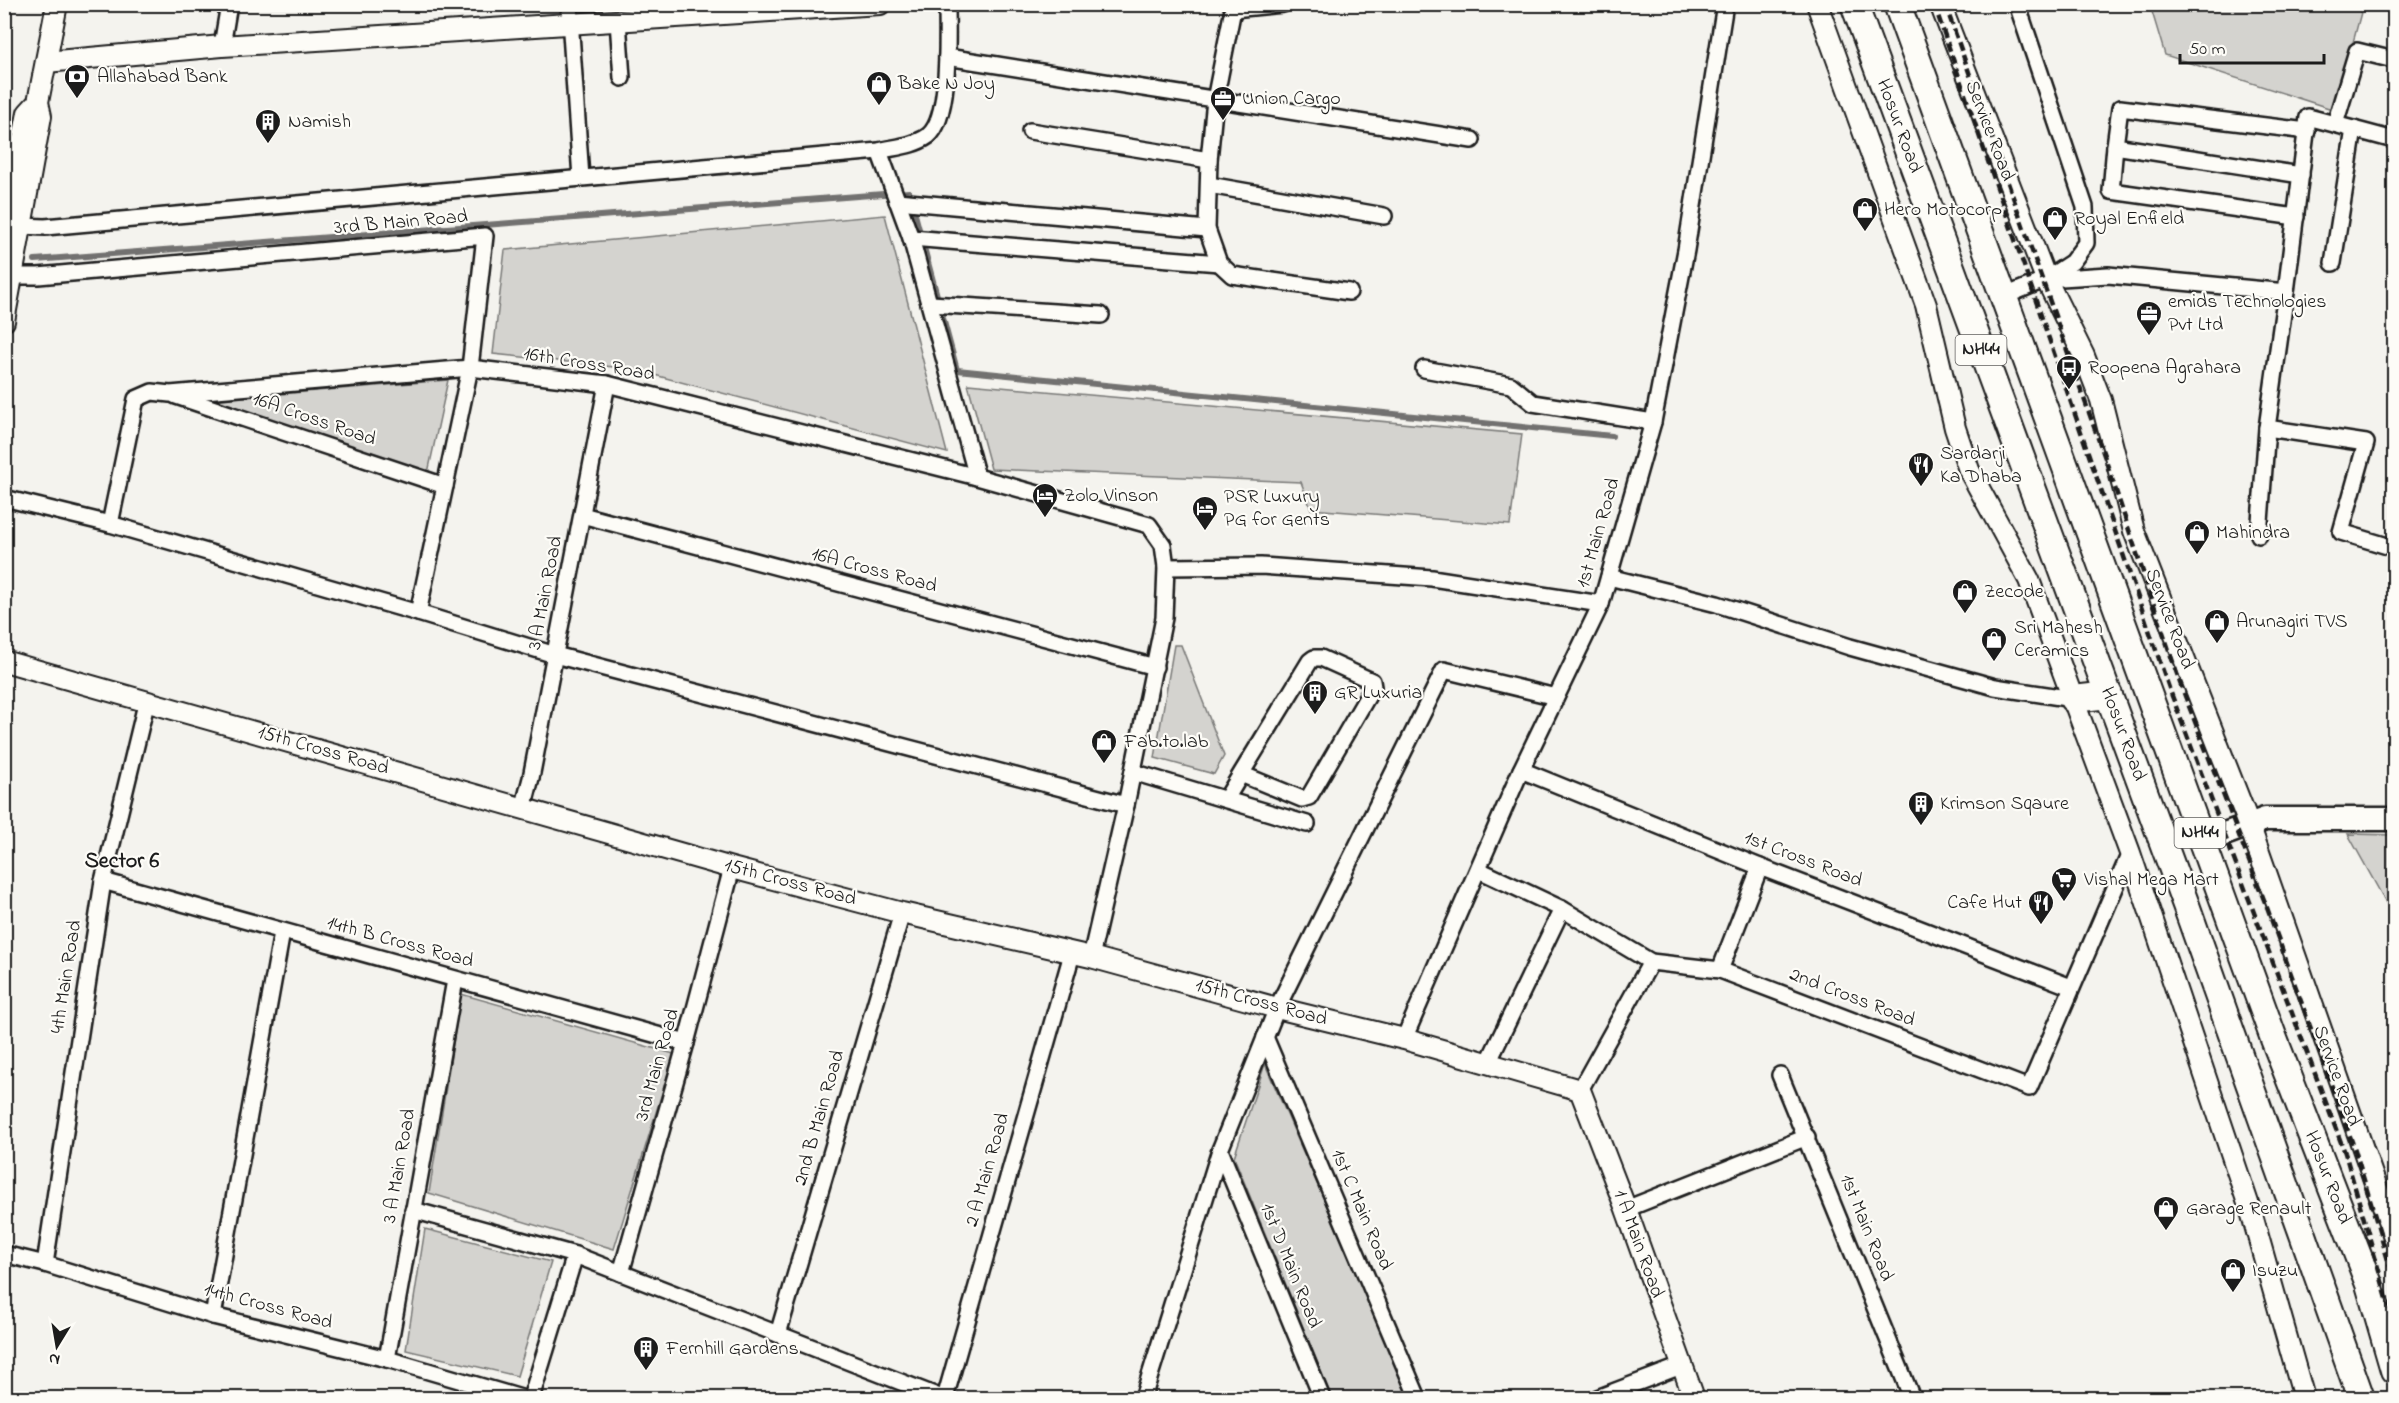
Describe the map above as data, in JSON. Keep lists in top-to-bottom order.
{
  "streets": {
    "highway": ["Hosur Road", "NH44"],
    "street": [
      "Service Road",
      "3rd B Main Road",
      "16th Cross Road",
      "16A Cross Road",
      "1st Main Road",
      "3 A Main Road",
      "15th Cross Road",
      "1st Cross Road",
      "14th B Cross Road",
      "4th Main Road",
      "2nd Cross Road",
      "3rd Main Road",
      "2nd B Main Road",
      "2 A Main Road",
      "1st C Main Road",
      "1 A Main Road",
      "1st D Main Road",
      "14th Cross Road"
    ]
  },
  "crossings": [
    ["3rd B Main Road", "16th Cross Road"],
    ["3rd B Main Road", "16A Cross Road"],
    ["16th Cross Road", "16A Cross Road"],
    ["16th Cross Road", "3 A Main Road"],
    ["16th Cross Road", "2 A Main Road"],
    ["16A Cross Road", "3 A Main Road"],
    ["16A Cross Road", "2 A Main Road"],
    ["1st Main Road", "15th Cross Road"],
    ["1st Main Road", "1st Cross Road"],
    ["1st Main Road", "2nd Cross Road"],
    ["3 A Main Road", "15th Cross Road"],
    ["3 A Main Road", "14th B Cross Road"],
    ["3 A Main Road", "14th Cross Road"],
    ["15th Cross Road", "4th Main Road"],
    ["15th Cross Road", "3rd Main Road"],
    ["15th Cross Road", "2nd B Main Road"],
    ["15th Cross Road", "2 A Main Road"],
    ["15th Cross Road", "1 A Main Road"],
    ["1st Cross Road", "2nd Cross Road"],
    ["14th B Cross Road", "4th Main Road"],
    ["14th B Cross Road", "3rd Main Road"],
    ["4th Main Road", "14th Cross Road"]
  ],
  "districts": ["Sector 6"],
  "places": {
    "bank": ["Allahabad Bank"],
    "shop": [
      "Bake N Joy",
      "Hero Motocorp",
      "Royal Enfield",
      "Mahindra",
      "Zecode",
      "Arunagiri TVS",
      "Sri Mahesh Ceramics",
      "Fab.to.lab",
      "Garage Renault",
      "Isuzu"
    ],
    "office": ["Union Cargo", "emids Technologies Pvt Ltd"],
    "building": [
      "Namish",
      "GR Luxuria",
      "Krimson Sqaure",
      "Fernhill Gardens"
    ],
    "bus stop": ["Roopena Agrahara"],
    "restaurant": ["Sardarji Ka Dhaba", "Cafe Hut"],
    "hotel": ["Zolo Vinson", "PSR Luxury PG for Gents"],
    "supermarket": ["Vishal Mega Mart"]
  },
  "scale_bar": "50 m",
  "north": "bottom"
}
